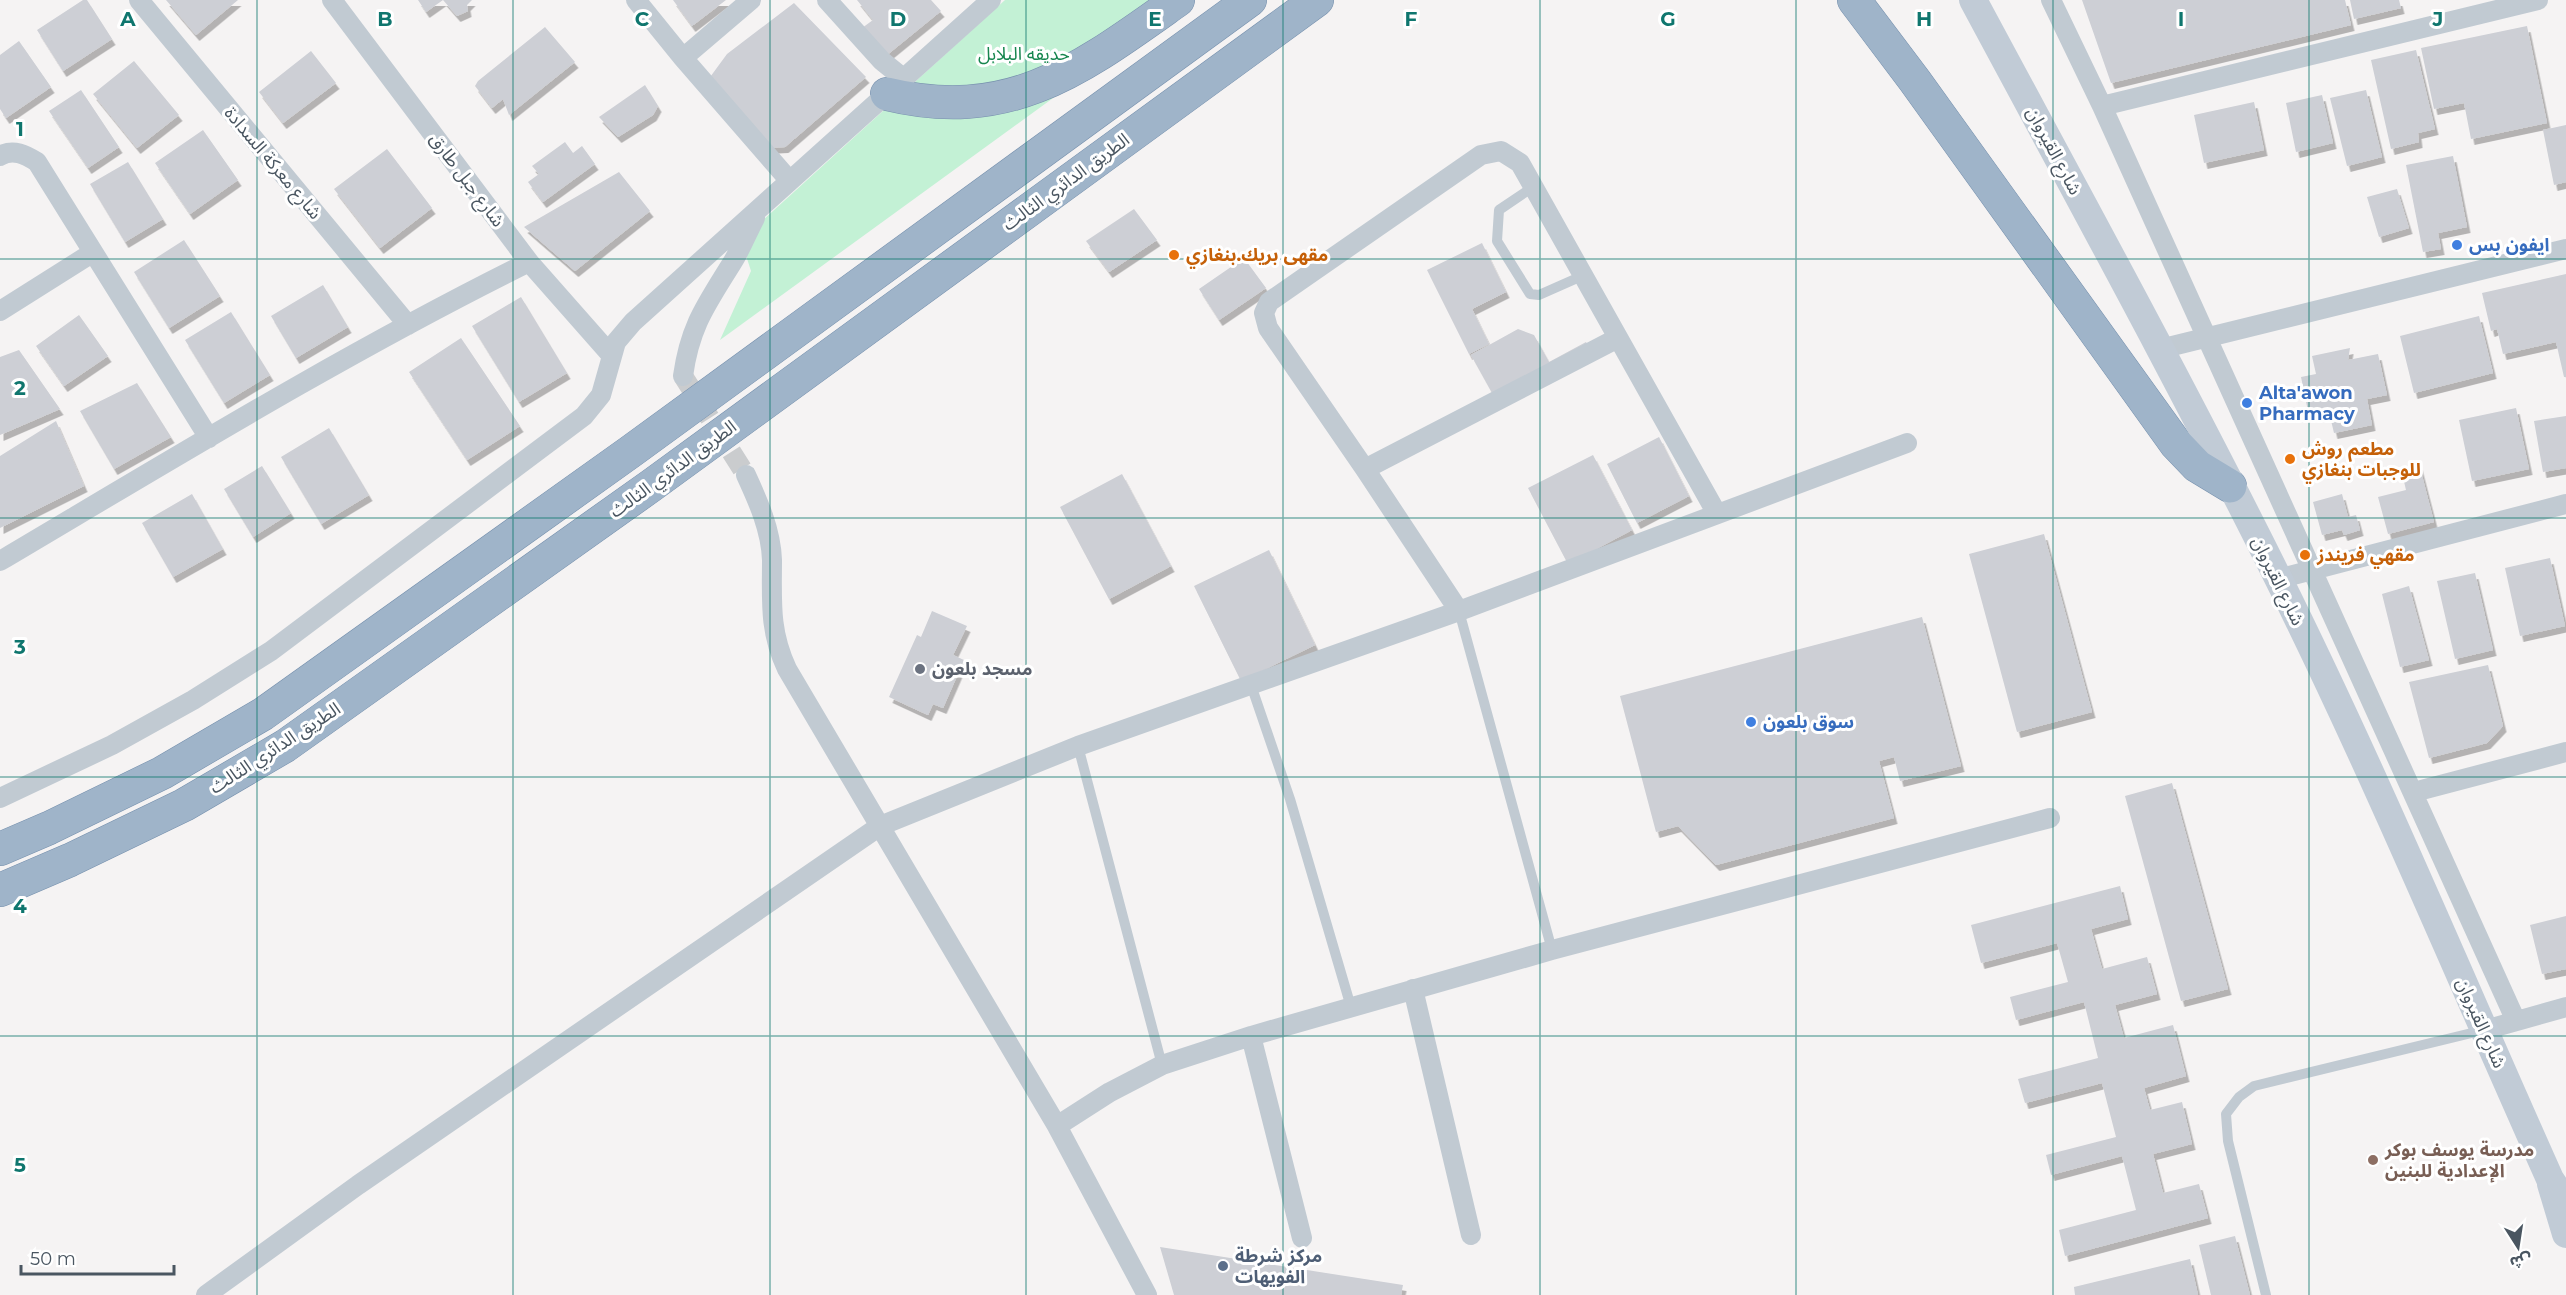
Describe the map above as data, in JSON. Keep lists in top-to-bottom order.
{
  "streets": {
    "highway": ["الطريق الدائري الثالث"],
    "main road": ["شارع القيروان"],
    "street": ["شارع معركة السدادة", "شارع جبل طارق"]
  },
  "parks": ["حديقه البلابل"],
  "places": [
    "ايفون بس",
    "مقهى بريك.بنغازي",
    "Alta'awon Pharmacy",
    "مطعم روش للوجبات بنغازي",
    "مقهي فريندز",
    "مسجد بلعون",
    "سوق بلعون",
    "مدرسة يوسف بوكر الإعدادية للبنين",
    "مركز شرطة الفويهات"
  ],
  "scale_bar": "50 m",
  "north": "bottom",
  "grid": {
    "columns": [
      "A",
      "B",
      "C",
      "D",
      "E",
      "F",
      "G",
      "H",
      "I",
      "J"
    ],
    "rows": [
      "1",
      "2",
      "3",
      "4",
      "5"
    ]
  }
}
